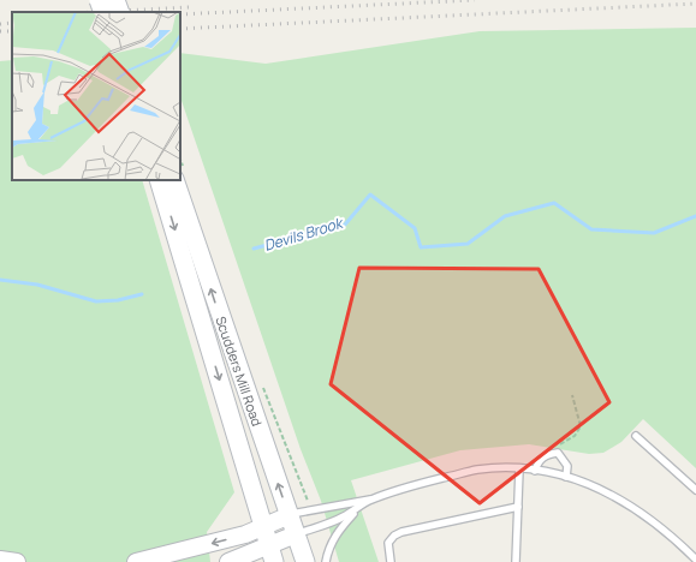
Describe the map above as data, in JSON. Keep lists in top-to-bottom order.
{
  "streets": {
    "main road": ["Scudders Mill Road"]
  },
  "water": ["Devils Brook"]
}
